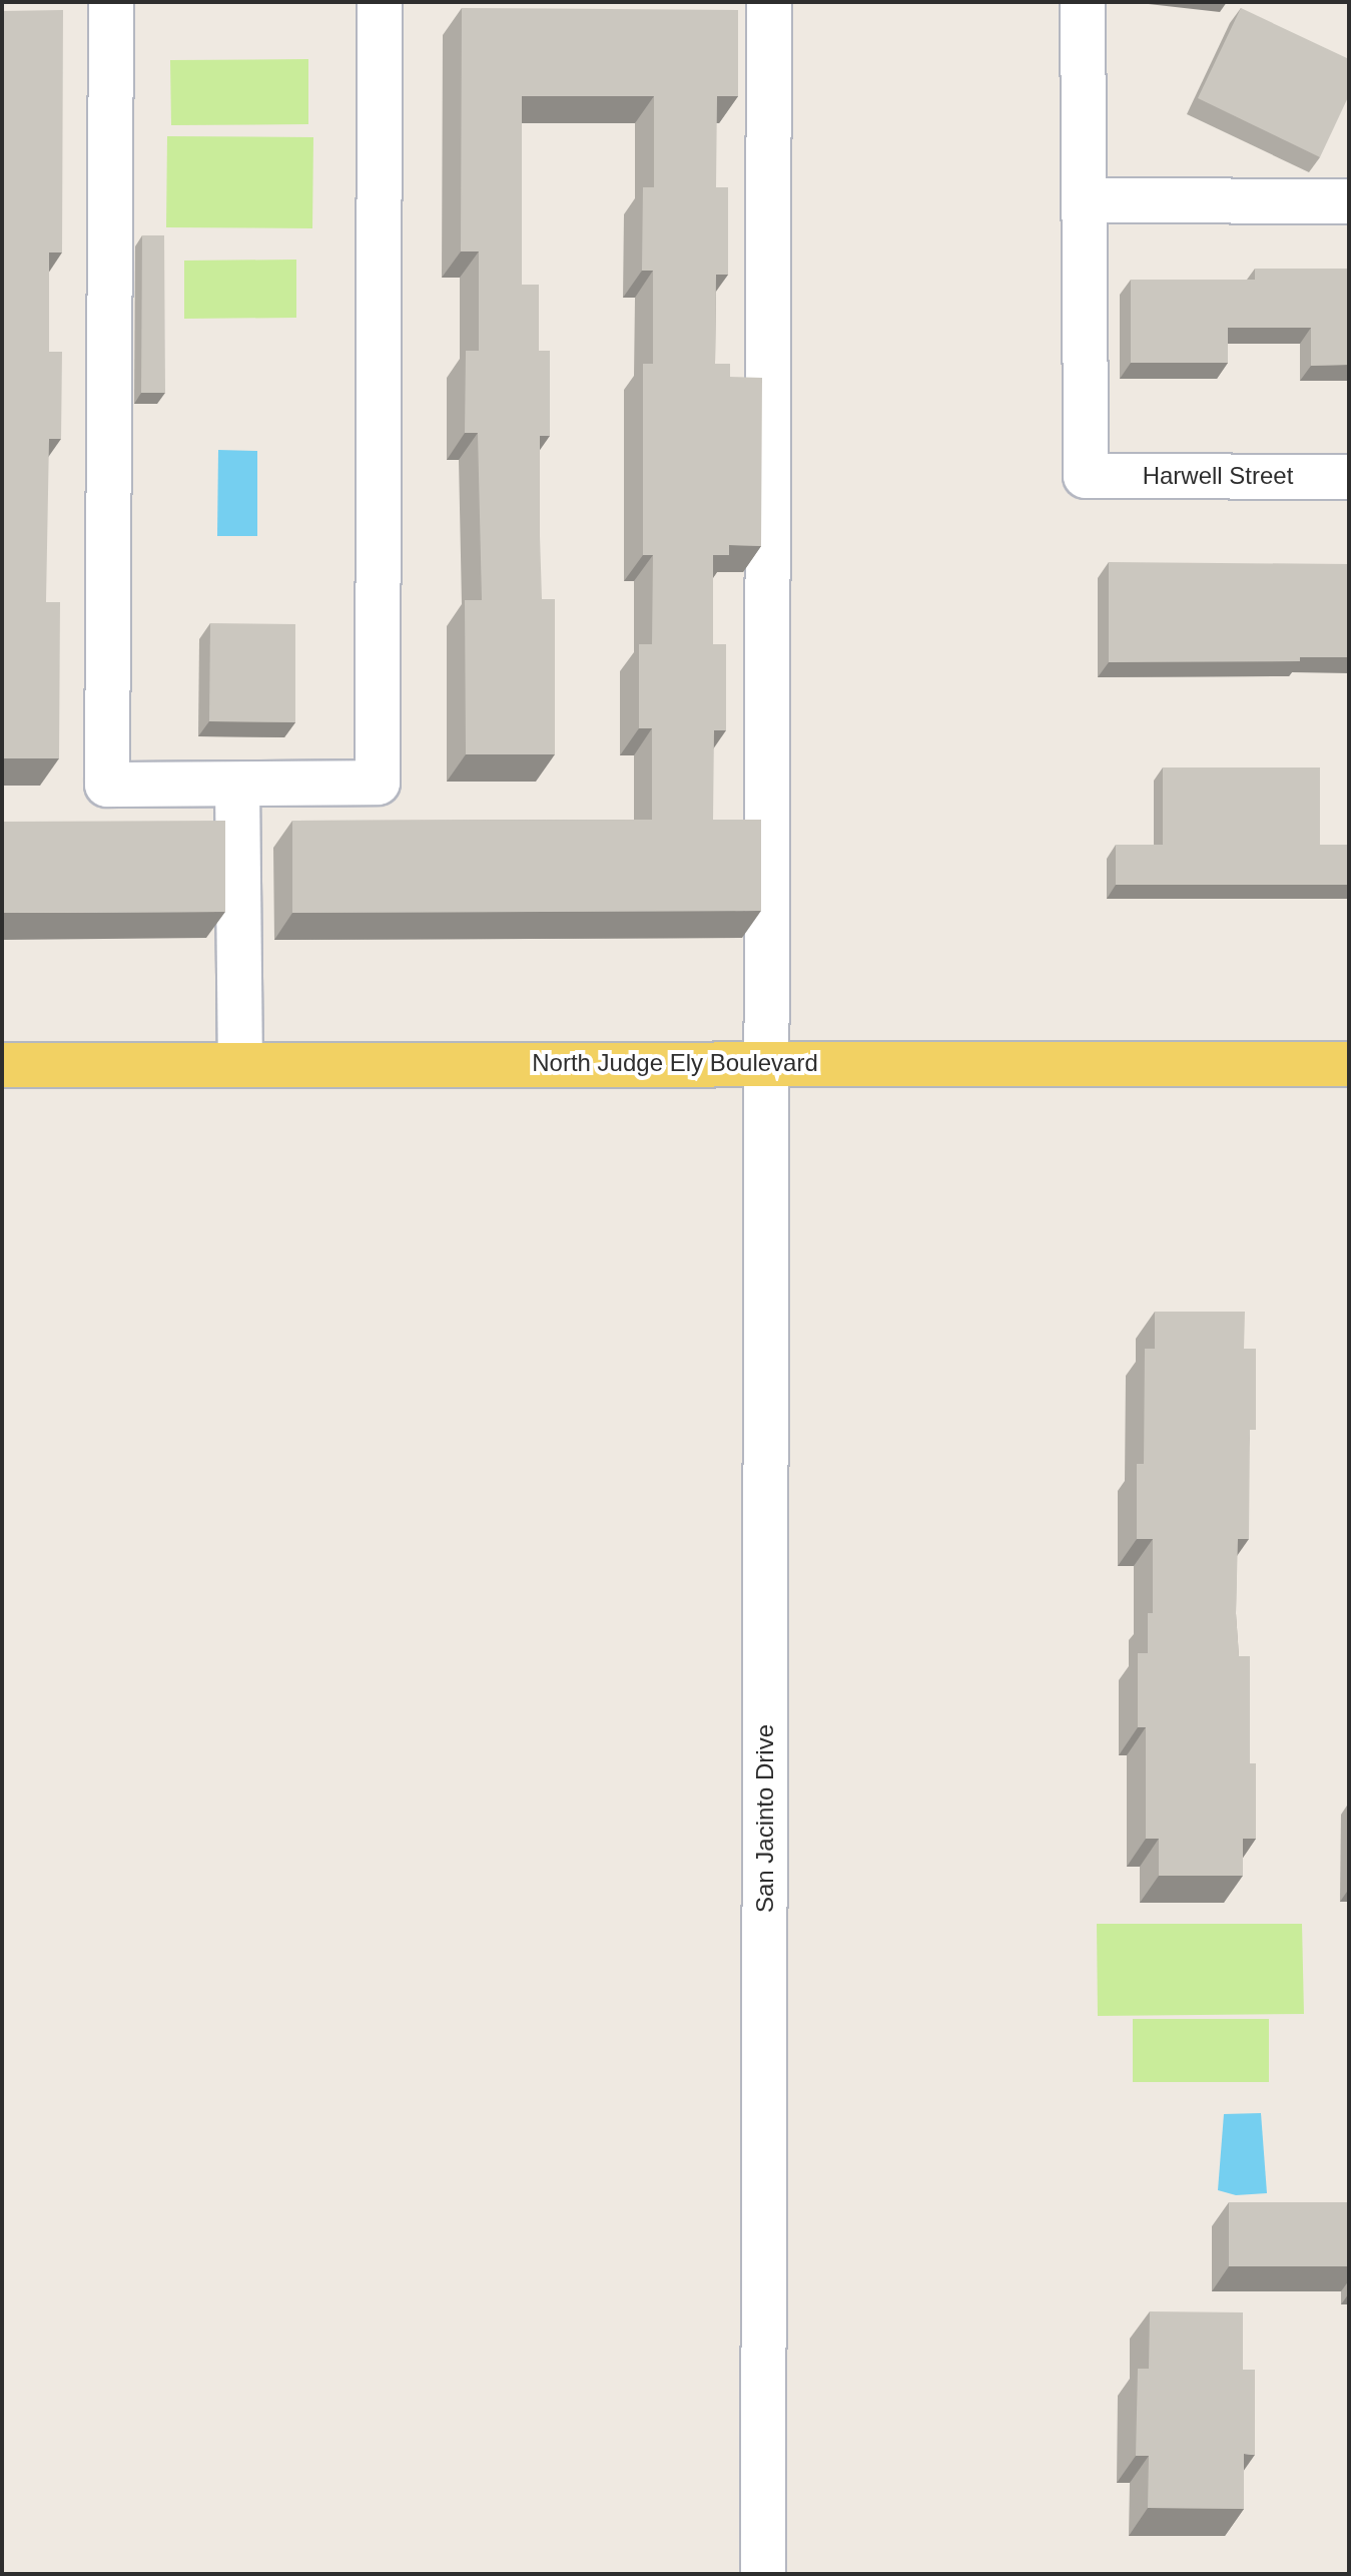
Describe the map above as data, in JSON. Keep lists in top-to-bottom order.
{
  "streets": {
    "main road": ["North Judge Ely Boulevard"],
    "street": ["Harwell Street", "San Jacinto Drive"]
  },
  "crossings": [
    ["North Judge Ely Boulevard", "San Jacinto Drive"]
  ]
}
